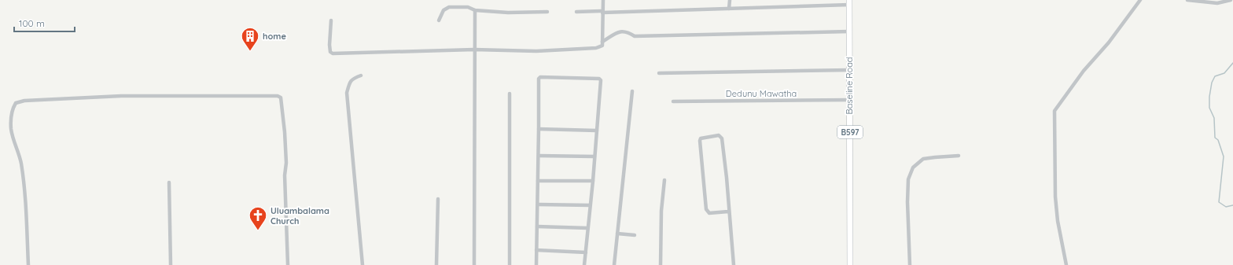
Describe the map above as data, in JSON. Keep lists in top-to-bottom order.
{
  "streets": {
    "main road": ["Baseline Road", "B597"],
    "street": ["Dedunu Mawatha"]
  },
  "crossings": [
    ["Baseline Road", "Dedunu Mawatha"]
  ],
  "places": {
    "building": ["home"],
    "church": ["Uluambalama Church"]
  },
  "scale_bar": "100 m"
}
